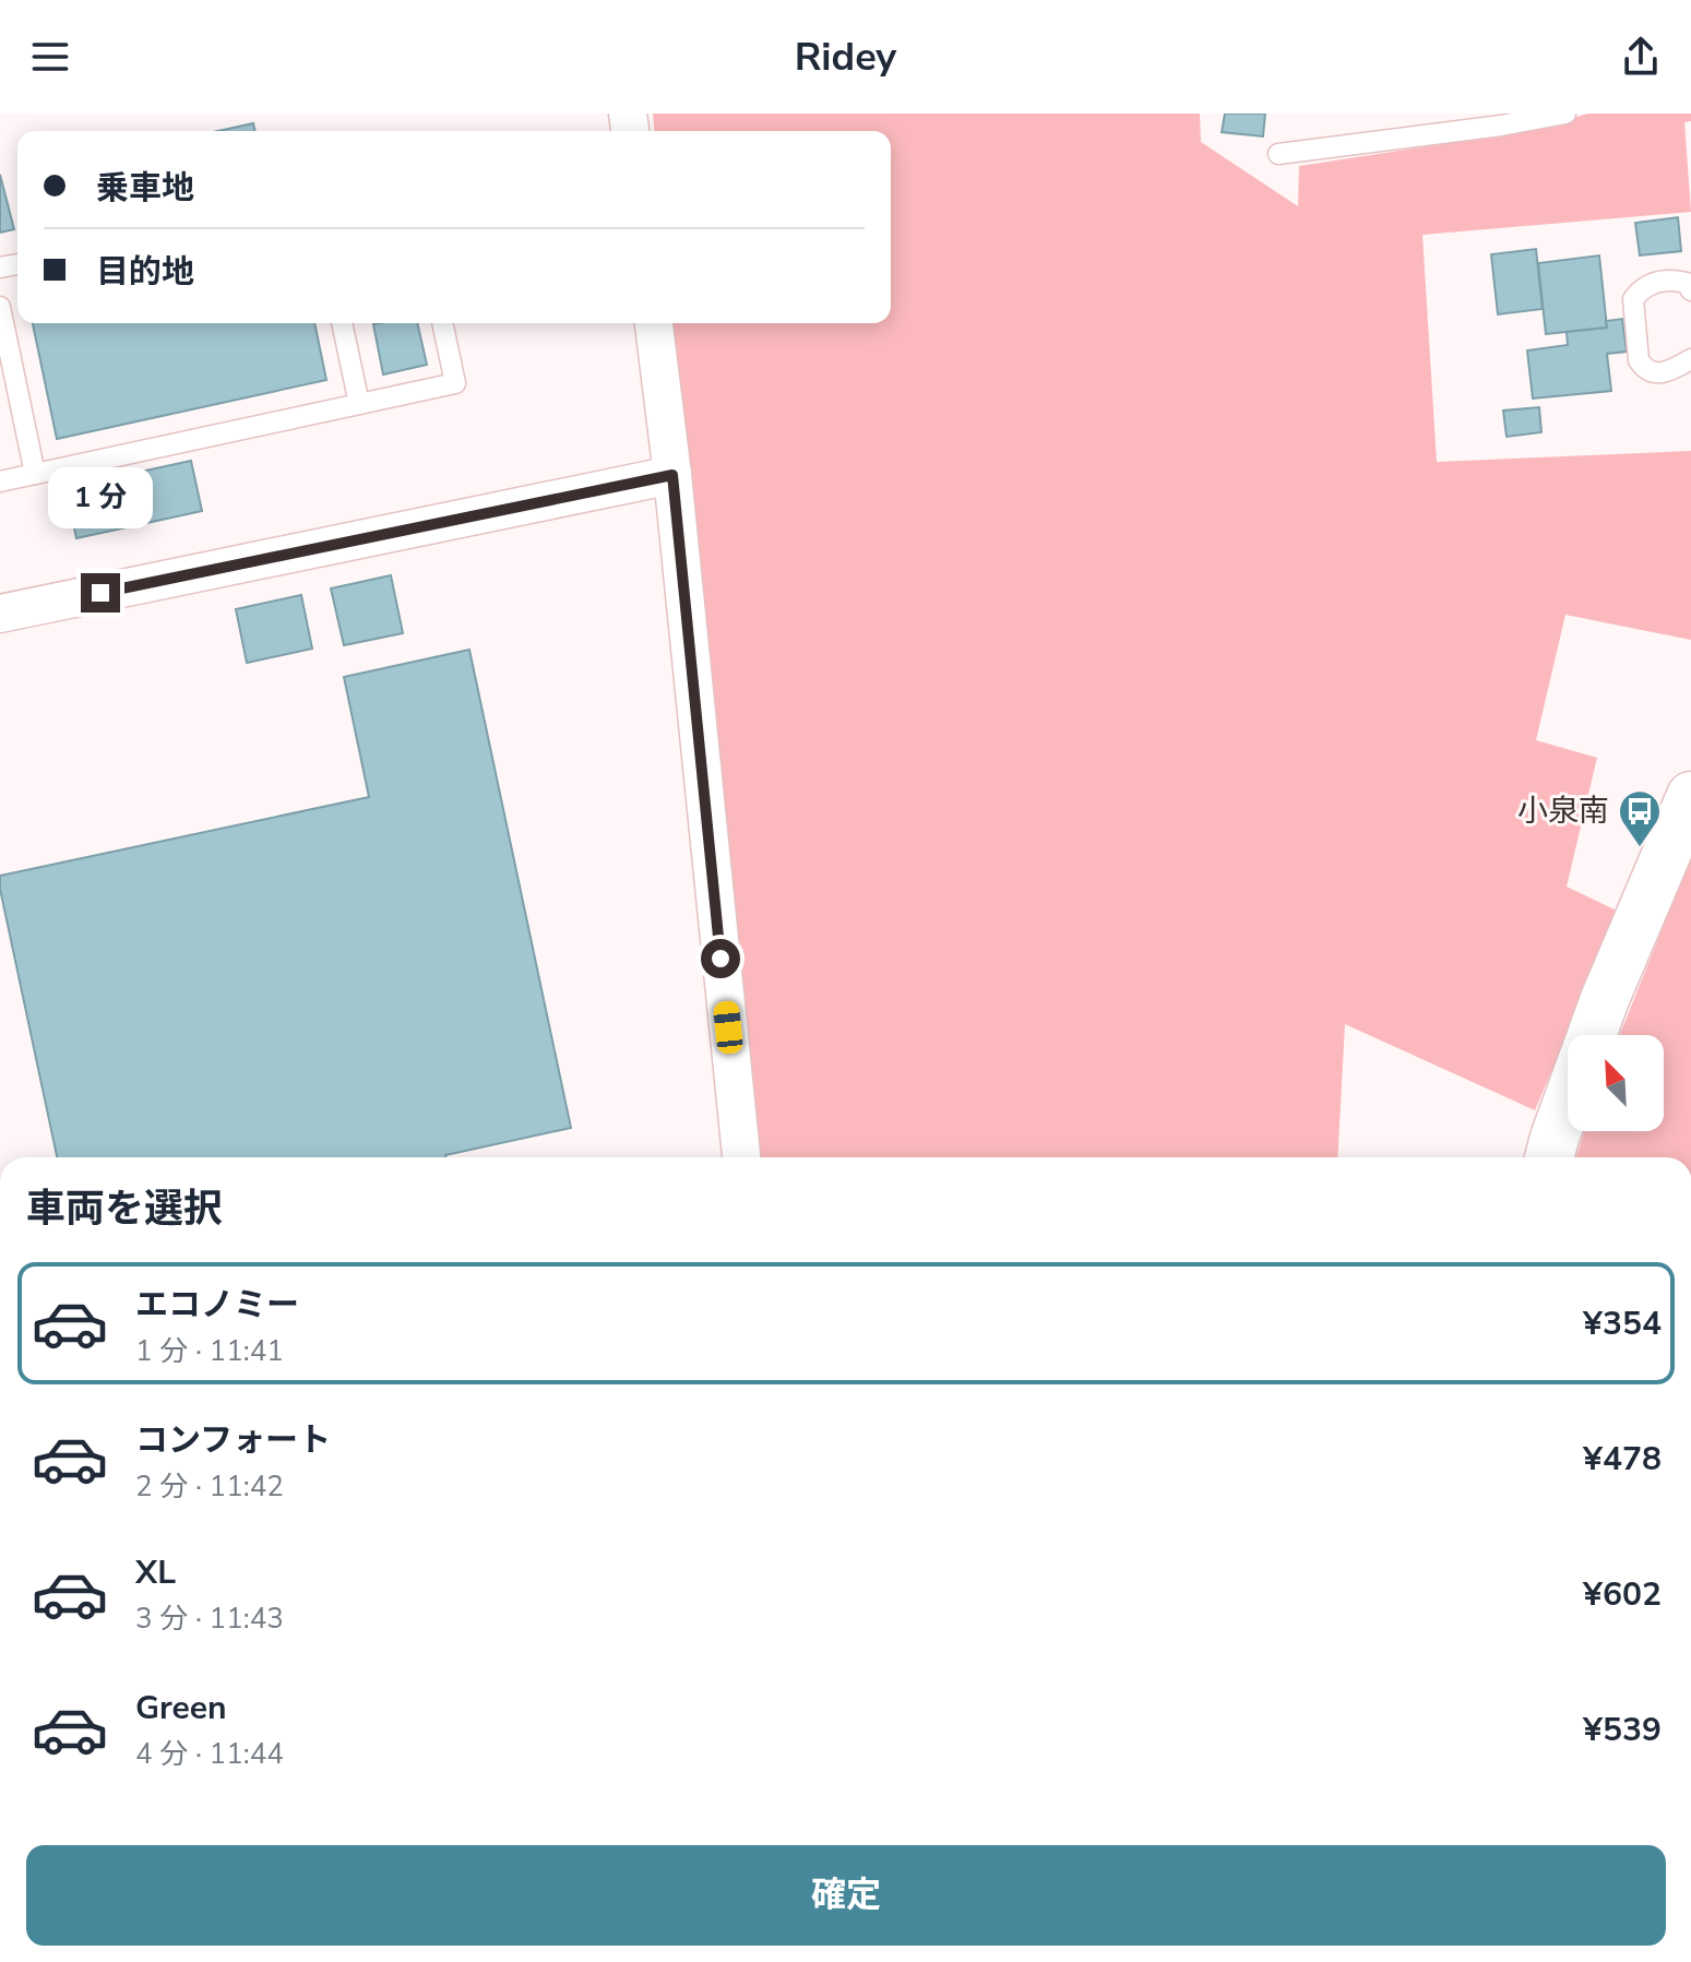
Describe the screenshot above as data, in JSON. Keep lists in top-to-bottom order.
{
  "places": {
    "bus stop": ["小泉南"]
  },
  "north": "top left",
  "page": {
    "header": "Ridey",
    "banner": ["乗車地", "目的地"],
    "bubble": "1 分",
    "heading": "車両を選択",
    "list": [
      {
        "name": "エコノミー",
        "note": "1 分 · 11:41",
        "value": "¥354"
      },
      {
        "name": "コンフォート",
        "note": "2 分 · 11:42",
        "value": "¥478"
      },
      {
        "name": "XL",
        "note": "3 分 · 11:43",
        "value": "¥602"
      },
      {
        "name": "Green",
        "note": "4 分 · 11:44",
        "value": "¥539"
      }
    ],
    "buttons": "確定"
  }
}
